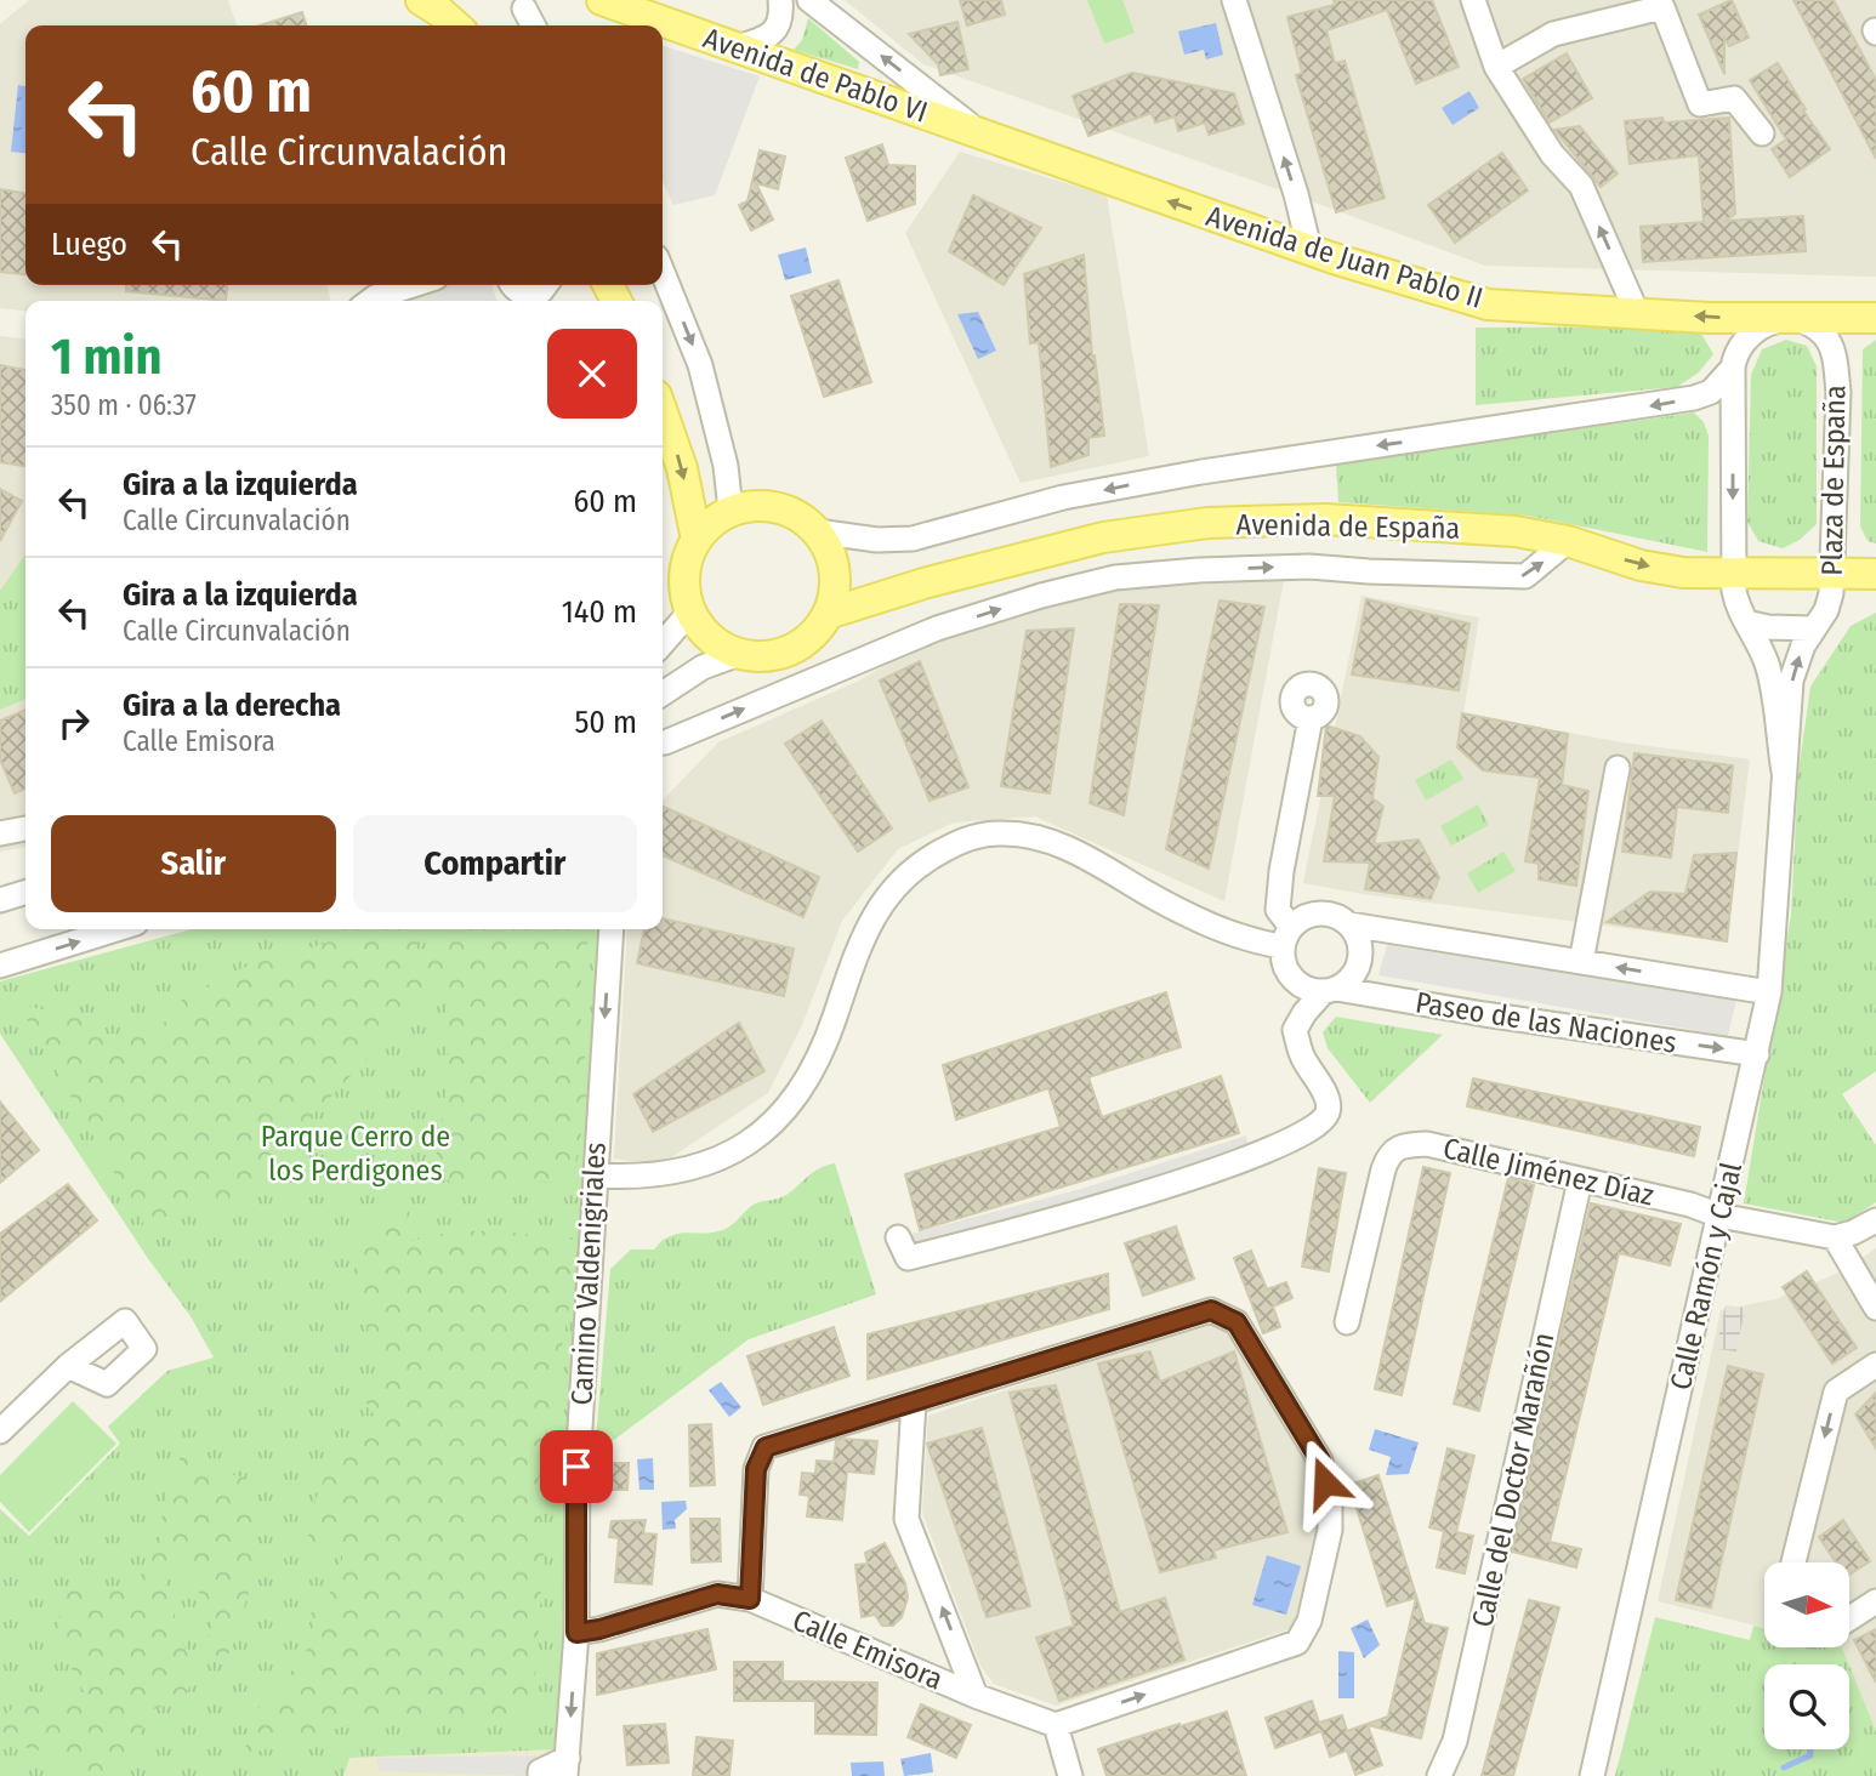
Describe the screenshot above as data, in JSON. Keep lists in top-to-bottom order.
{
  "streets": {
    "main road": ["Avenida de Pablo VI", "Avenida de Juan Pablo II", "Avenida de España"],
    "street": [
      "Plaza de España",
      "Paseo de las Naciones",
      "Calle Jiménez Díaz",
      "Camino Valdenigriales",
      "Calle Ramón y Cajal",
      "Calle del Doctor Marañón",
      "Calle Emisora"
    ]
  },
  "crossings": [
    ["Avenida de Pablo VI", "Avenida de Juan Pablo II"],
    ["Avenida de Juan Pablo II", "Plaza de España"],
    ["Plaza de España", "Avenida de España"],
    ["Plaza de España", "Calle Ramón y Cajal"],
    ["Paseo de las Naciones", "Calle Ramón y Cajal"],
    ["Calle Jiménez Díaz", "Calle Ramón y Cajal"],
    ["Calle Jiménez Díaz", "Calle del Doctor Marañón"],
    ["Camino Valdenigriales", "Calle Emisora"]
  ],
  "one_way": ["Avenida de Juan Pablo II", "Camino Valdenigriales"],
  "parks": ["Parque Cerro de los Perdigones"],
  "north": "right",
  "page": {
    "turn": ["60 m", "Calle Circunvalación"],
    "then": "Luego",
    "heading": ["1 min", "350 m · 06:37"],
    "list": [
      {
        "name": "Gira a la izquierda",
        "note": "Calle Circunvalación",
        "value": "60 m"
      },
      {
        "name": "Gira a la izquierda",
        "note": "Calle Circunvalación",
        "value": "140 m"
      },
      {
        "name": "Gira a la derecha",
        "note": "Calle Emisora",
        "value": "50 m"
      }
    ],
    "buttons": ["Salir", "Compartir"]
  }
}
